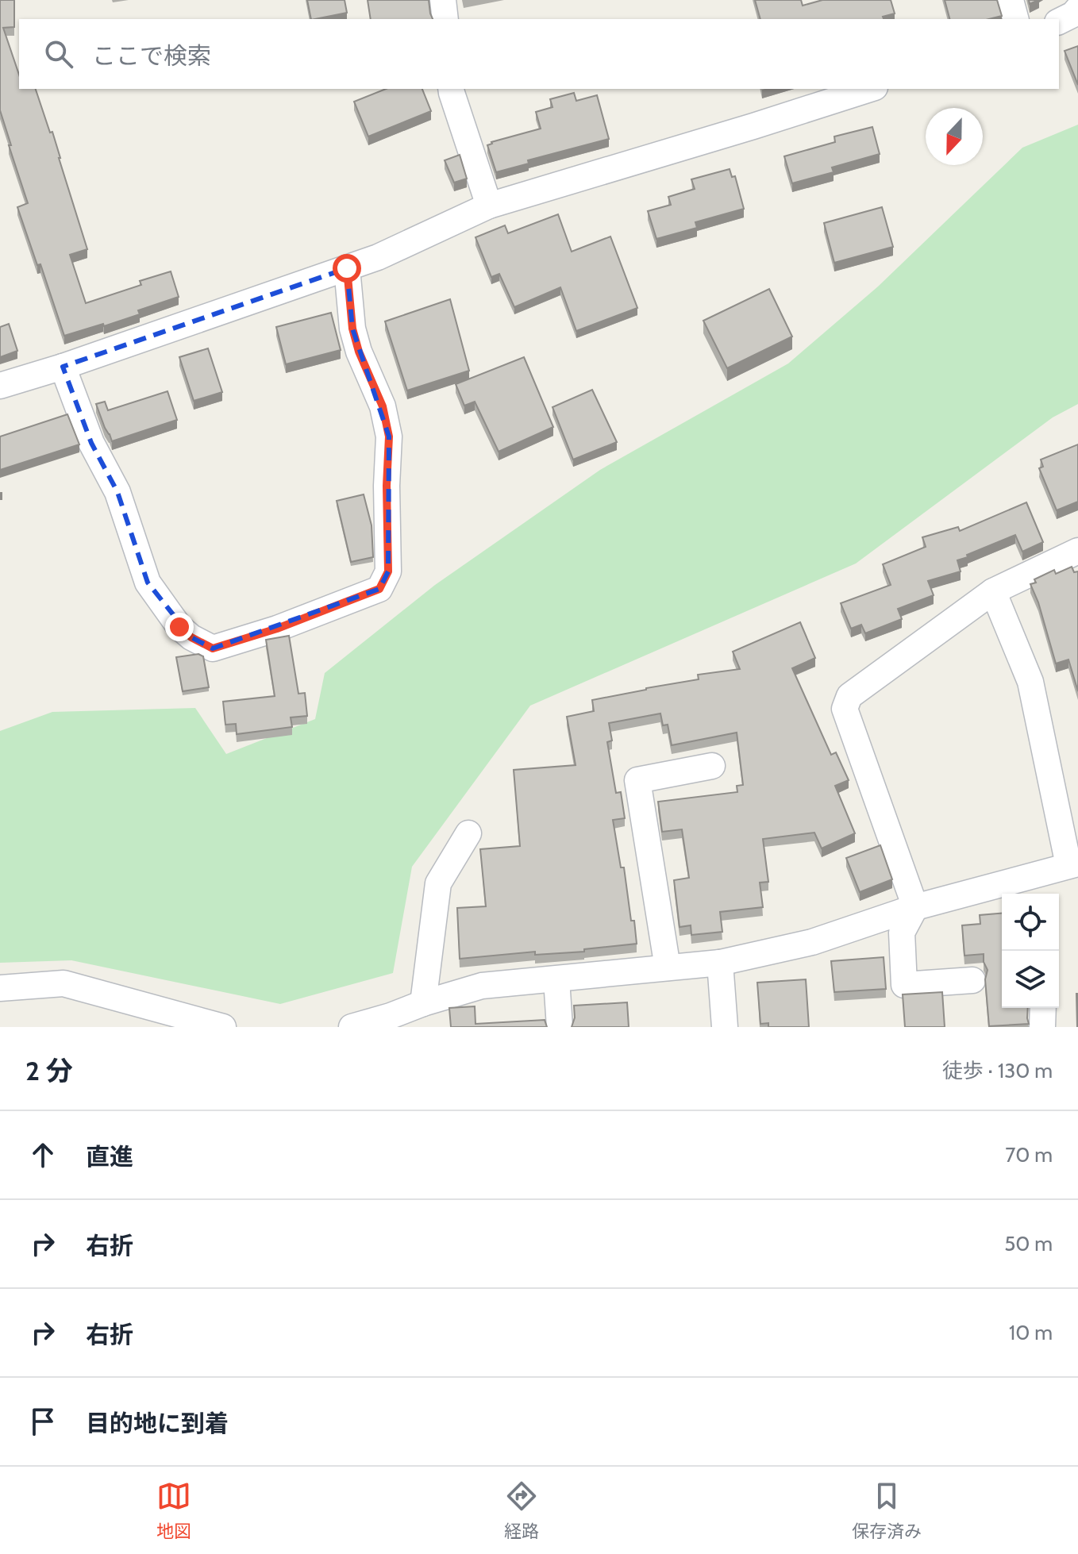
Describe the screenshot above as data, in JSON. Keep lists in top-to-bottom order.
{
  "north": "bottom",
  "page": {
    "search": "ここで検索",
    "heading": ["2 分", "徒歩 · 130 m"],
    "list": [
      ["直進", "70 m"],
      ["右折", "50 m"],
      ["右折", "10 m"],
      "目的地に到着"
    ],
    "nav": ["地図", "経路", "保存済み"]
  }
}
